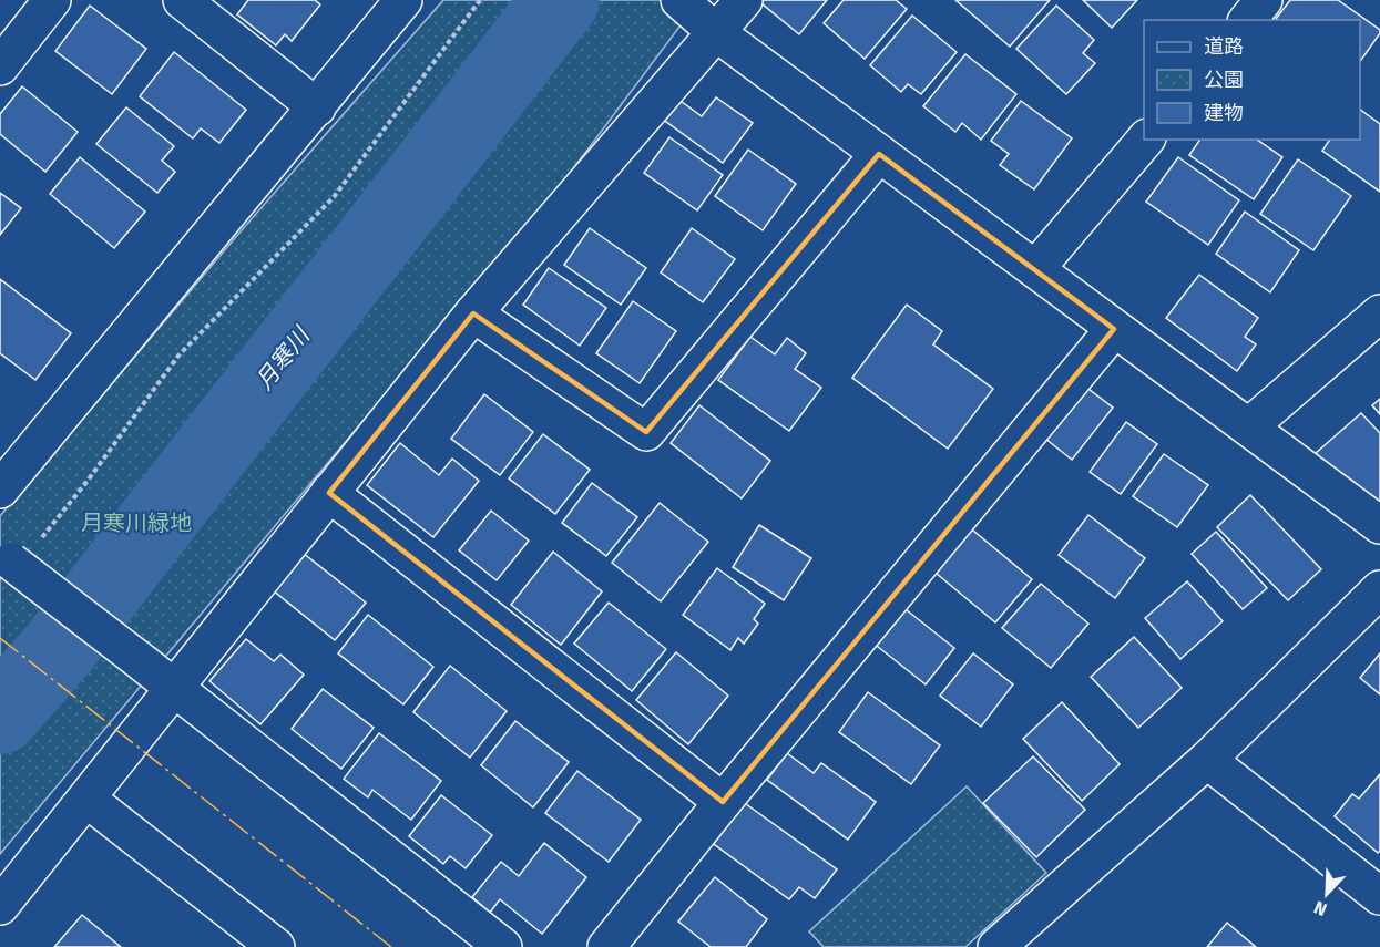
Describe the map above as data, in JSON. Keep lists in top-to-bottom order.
{
  "water": ["月寒川"],
  "parks": ["月寒川緑地"],
  "legend": ["道路", "公園", "建物"],
  "north": "bottom left"
}
